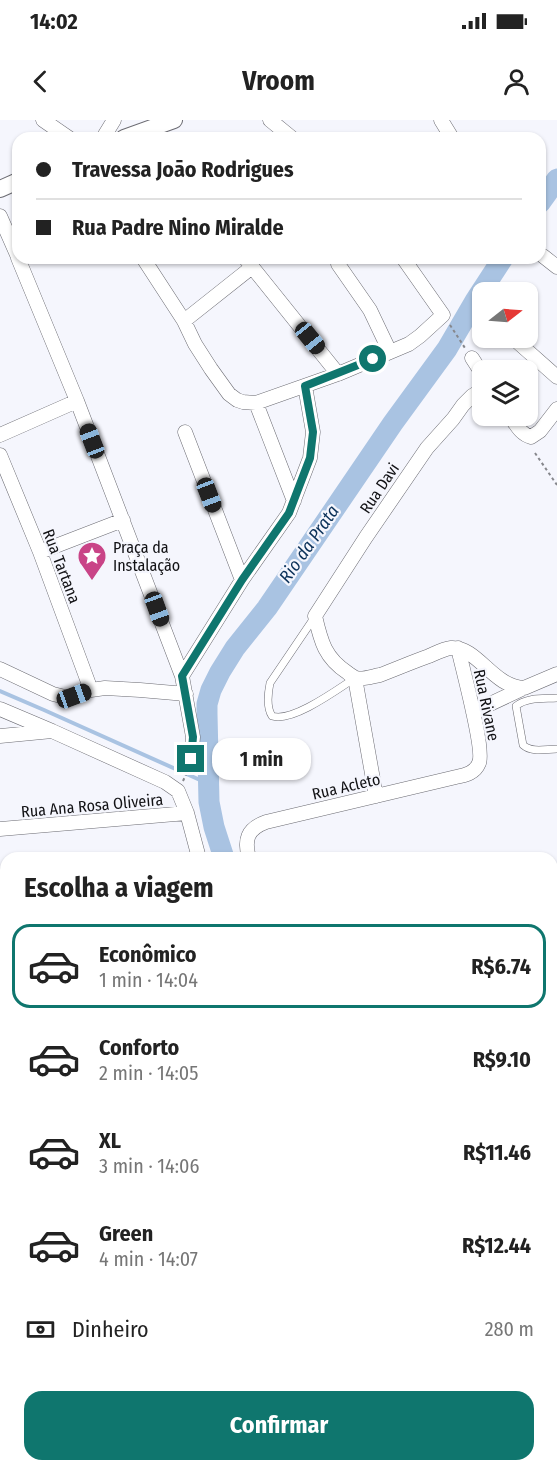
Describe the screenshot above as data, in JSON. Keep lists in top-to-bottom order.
{
  "streets": {
    "street": [
      "Rua Davi",
      "Rua Tartana",
      "Rua Rivane",
      "Rua Acleto",
      "Rua Ana Rosa Oliveira"
    ]
  },
  "crossings": [
    ["Rua Davi", "Rua Rivane"],
    ["Rua Rivane", "Rua Acleto"]
  ],
  "water": ["Rio da Prata"],
  "places": {
    "place": ["Praça da Instalação"]
  },
  "north": "right",
  "page": {
    "status": "14:02",
    "header": "Vroom",
    "banner": ["Travessa Joāo Rodrigues", "Rua Padre Nino Miralde"],
    "bubble": "1 min",
    "heading": "Escolha a viagem",
    "list": [
      {
        "name": "Econômico",
        "note": "1 min · 14:04",
        "value": "R$6.74"
      },
      {
        "name": "Conforto",
        "note": "2 min · 14:05",
        "value": "R$9.10"
      },
      {
        "name": "XL",
        "note": "3 min · 14:06",
        "value": "R$11.46"
      },
      {
        "name": "Green",
        "note": "4 min · 14:07",
        "value": "R$12.44"
      }
    ],
    "pay": ["Dinheiro", "280 m"],
    "buttons": "Confirmar"
  }
}
